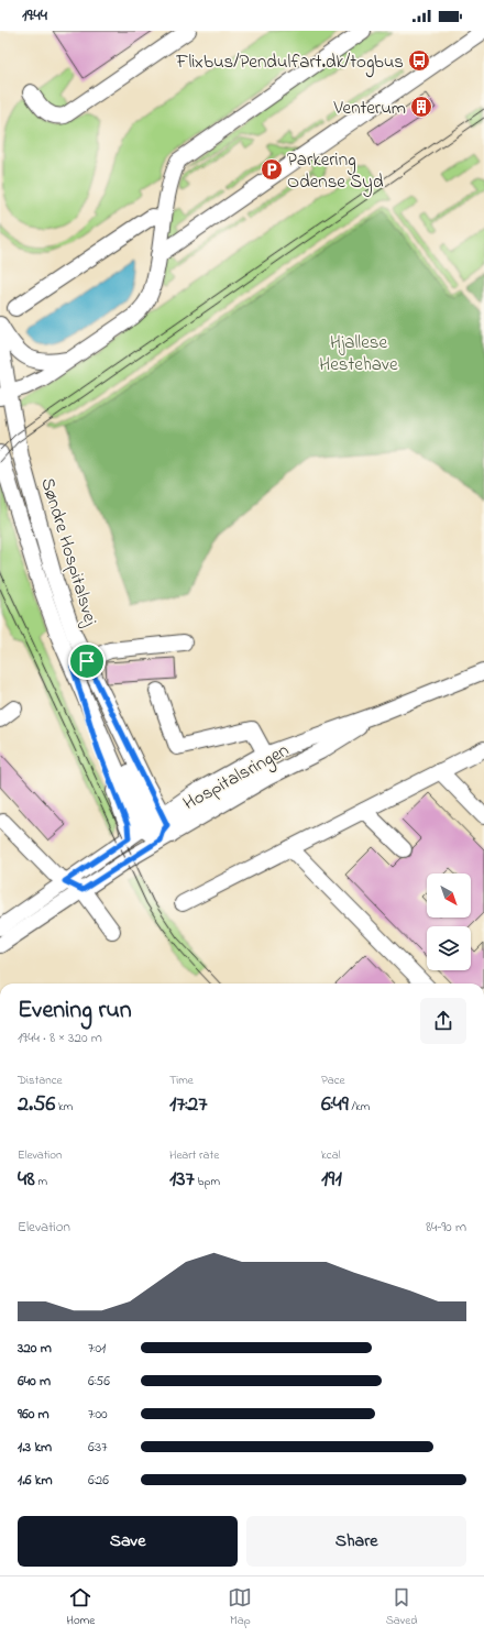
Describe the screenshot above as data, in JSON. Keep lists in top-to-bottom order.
{
  "streets": {
    "street": ["Søndre Hospitalsvej", "Hospitalsringen"]
  },
  "crossings": [
    ["Søndre Hospitalsvej", "Hospitalsringen"]
  ],
  "parks": ["Hjallese Hestehave"],
  "places": {
    "bus stop": ["Flixbus/Pendulfart.dk/togbus"],
    "building": ["Venterum"],
    "parking": ["Parkering Odense Syd"]
  },
  "north": "bottom right",
  "page": {
    "status": "19:44",
    "heading": ["Evening run", "19:44 · 8 × 320 m"],
    "stats": [
      ["Distance", "2.56 km"],
      ["Time", "17:27"],
      ["Pace", "6:49 /km"],
      ["Elevation", "48 m"],
      ["Heart rate", "137 bpm"],
      ["kcal", "191"]
    ],
    "chart": ["Elevation", "84–90 m"],
    "list": [
      {
        "name": "320 m",
        "note": "7:01"
      },
      {
        "name": "640 m",
        "note": "6:56"
      },
      {
        "name": "960 m",
        "note": "7:00"
      },
      {
        "name": "1.3 km",
        "note": "6:37"
      },
      {
        "name": "1.6 km",
        "note": "6:26"
      }
    ],
    "buttons": ["Save", "Share"],
    "tabs": ["Home", "Map", "Saved"]
  }
}
